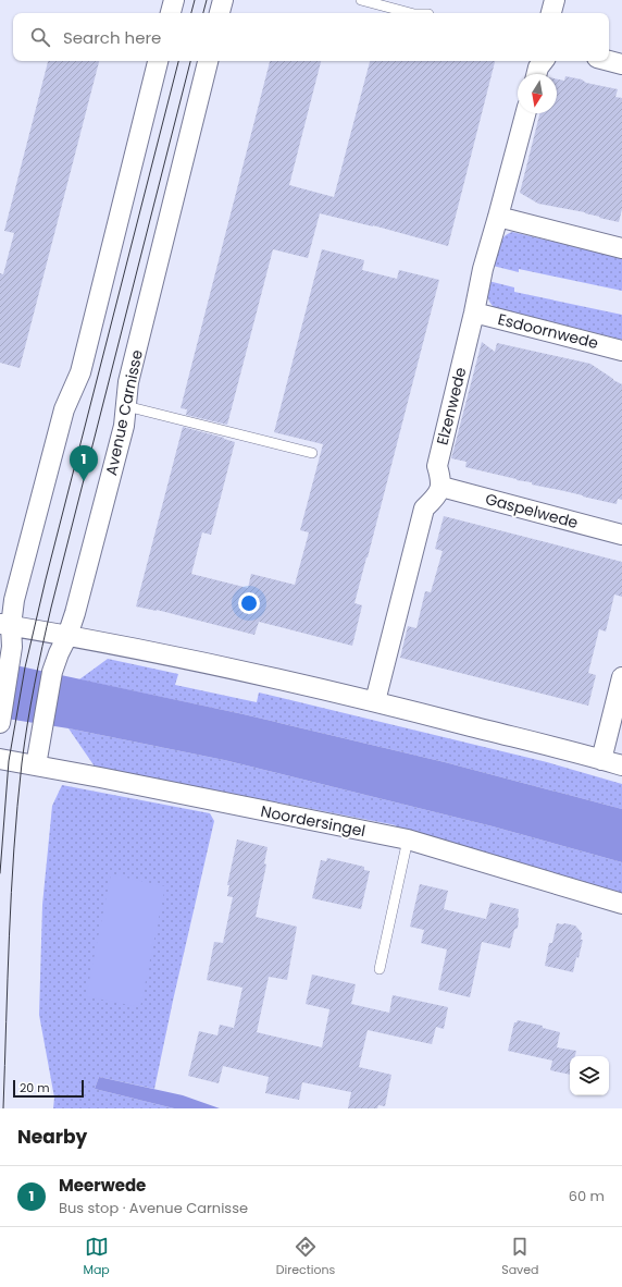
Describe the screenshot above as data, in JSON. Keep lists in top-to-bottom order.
{
  "streets": {
    "street": [
      "Esdoornwede",
      "Elzenwede",
      "Avenue Carnisse",
      "Gaspelwede",
      "Noordersingel"
    ]
  },
  "crossings": [
    ["Esdoornwede", "Elzenwede"],
    ["Elzenwede", "Gaspelwede"],
    ["Avenue Carnisse", "Noordersingel"]
  ],
  "scale_bar": "20 m",
  "north": "bottom",
  "page": {
    "search": "Search here",
    "pins": "1",
    "scale": "20 m",
    "heading": "Nearby",
    "list": [
      {
        "mark": "1",
        "name": "Meerwede",
        "note": "Bus stop · Avenue Carnisse",
        "value": "60 m"
      }
    ],
    "nav": ["Map", "Directions", "Saved"]
  }
}
